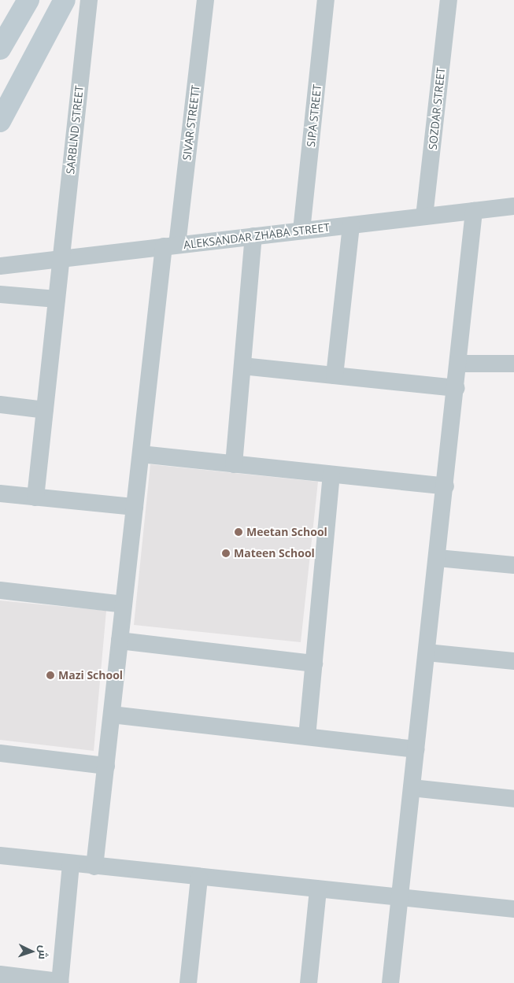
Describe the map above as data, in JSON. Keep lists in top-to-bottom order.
{
  "streets": {
    "street": [
      "SOZDAR STREET",
      "SIPA STREET",
      "SIVAR STREETT",
      "SARBLND STREET",
      "ALEKSANDAR ZHABA STREET"
    ]
  },
  "crossings": [
    ["SOZDAR STREET", "ALEKSANDAR ZHABA STREET"],
    ["SIPA STREET", "ALEKSANDAR ZHABA STREET"],
    ["SIVAR STREETT", "ALEKSANDAR ZHABA STREET"],
    ["SARBLND STREET", "ALEKSANDAR ZHABA STREET"]
  ],
  "places": ["Meetan School", "Mateen School", "Mazi School"],
  "north": "right"
}
